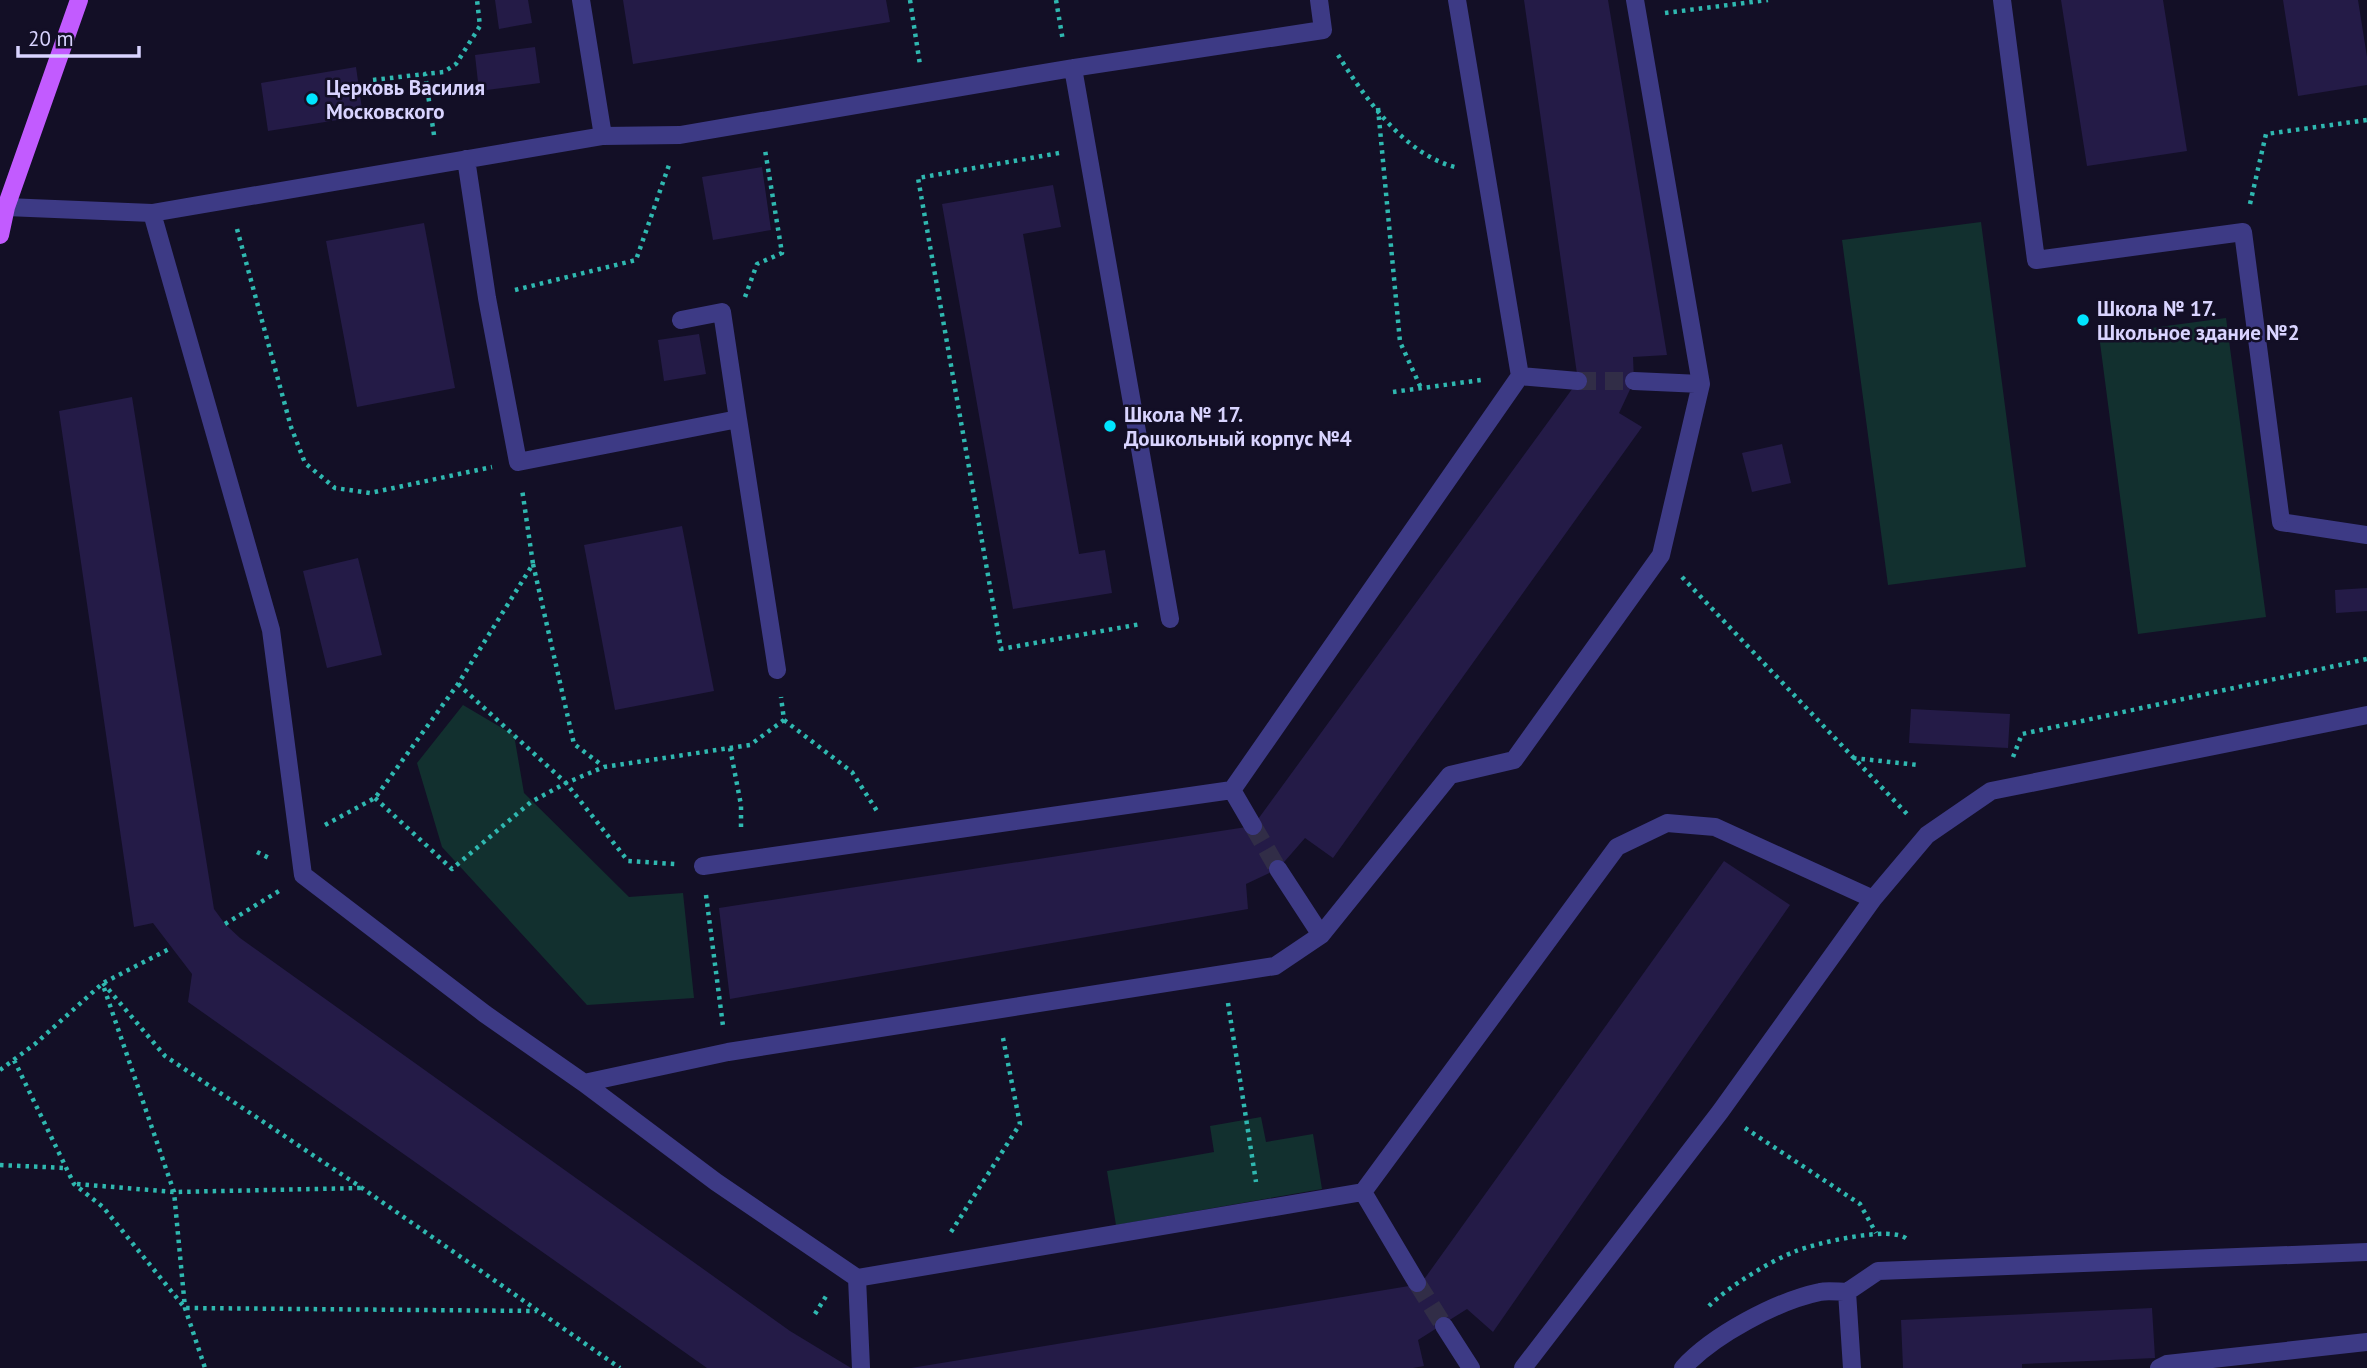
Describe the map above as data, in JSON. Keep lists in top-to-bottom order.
{
  "places": ["Церковь Василия Московского", "Школа № 17. Школьное здание №2", "Школа № 17. Дошкольный корпус №4"],
  "scale_bar": "20 m"
}
